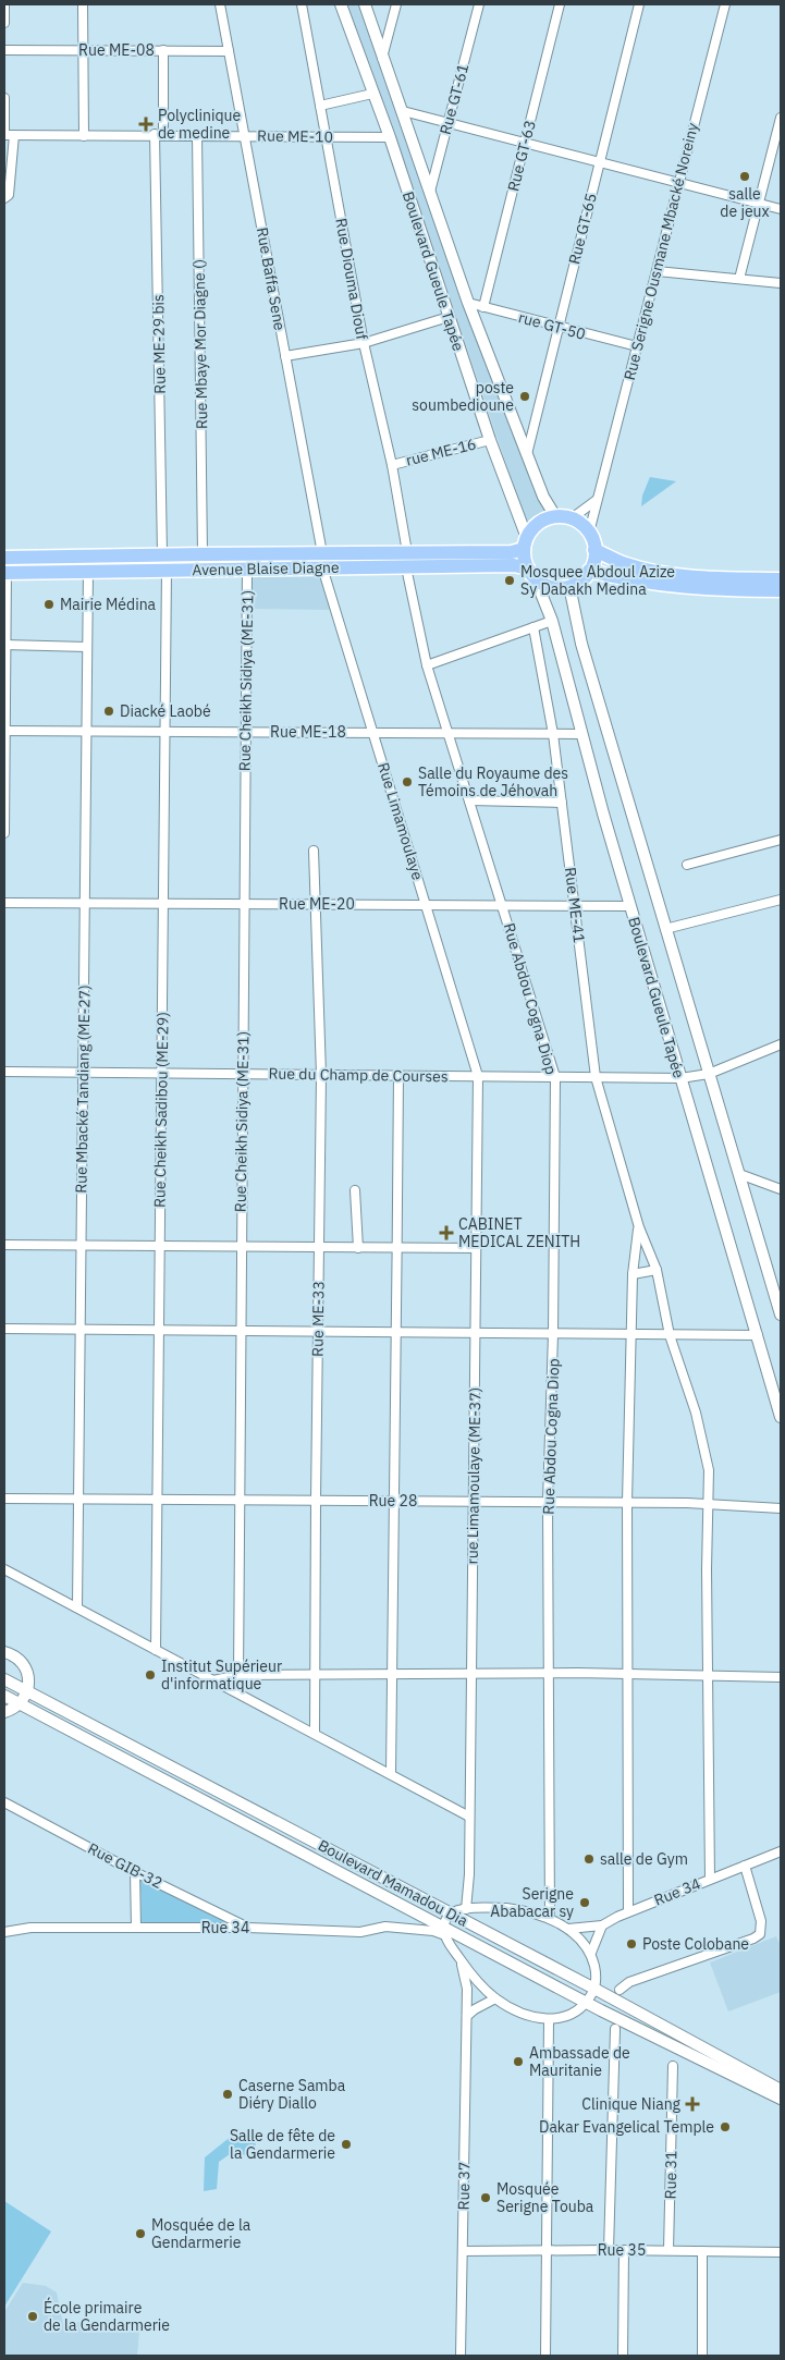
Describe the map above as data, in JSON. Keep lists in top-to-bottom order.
{
  "streets": {
    "main road": ["Avenue Blaise Diagne"],
    "street": [
      "Rue ME-08",
      "Rue GT-61",
      "Rue ME-10",
      "Rue GT-63",
      "Rue GT-65",
      "Rue Serigne Ousmane Mbacké Noreiny",
      "Boulevard Gueule Tapée",
      "Rue Baffa Sene",
      "Rue Diouma Diouf",
      "rue GT-50",
      "Rue ME-29 bis",
      "Rue Mbaye Mor Diagne ()",
      "rue ME-16",
      "Rue Cheikh Sidiya (ME-31)",
      "Rue ME-18",
      "Rue Limamoulaye",
      "Rue ME-20",
      "Rue ME-41",
      "Rue Abdou Cogna Diop",
      "Rue du Champ de Courses",
      "Rue Mbacké Tandiang (ME-27)",
      "Rue Cheikh Sadibou (ME-29)",
      "Rue ME-33",
      "rue Limamoulaye (ME-37)",
      "Rue 28",
      "Rue GIB-32",
      "Boulevard Mamadou Dia",
      "Rue 34",
      "Rue 31",
      "Rue 37",
      "Rue 35"
    ]
  },
  "crossings": [
    ["Rue ME-08", "Rue Baffa Sene"],
    ["Rue ME-08", "Rue ME-29 bis"],
    ["Rue GT-61", "Boulevard Gueule Tapée"],
    ["Rue ME-10", "Boulevard Gueule Tapée"],
    ["Rue ME-10", "Rue Baffa Sene"],
    ["Rue ME-10", "Rue Diouma Diouf"],
    ["Rue ME-10", "Rue ME-29 bis"],
    ["Rue ME-10", "Rue Mbaye Mor Diagne ()"],
    ["Rue GT-63", "rue GT-50"],
    ["Rue GT-65", "Boulevard Gueule Tapée"],
    ["Rue GT-65", "rue GT-50"],
    ["Rue Serigne Ousmane Mbacké Noreiny", "rue GT-50"],
    ["Boulevard Gueule Tapée", "rue GT-50"],
    ["Boulevard Gueule Tapée", "rue ME-16"],
    ["Boulevard Gueule Tapée", "Avenue Blaise Diagne"],
    ["Boulevard Gueule Tapée", "Rue ME-18"],
    ["Boulevard Gueule Tapée", "Rue ME-20"],
    ["Boulevard Gueule Tapée", "Rue du Champ de Courses"],
    ["Rue Baffa Sene", "Avenue Blaise Diagne"],
    ["Rue Baffa Sene", "Rue Limamoulaye"],
    ["Rue Diouma Diouf", "rue ME-16"],
    ["Rue Diouma Diouf", "Avenue Blaise Diagne"],
    ["Rue Diouma Diouf", "Rue Abdou Cogna Diop"],
    ["Rue ME-29 bis", "Avenue Blaise Diagne"],
    ["Rue Mbaye Mor Diagne ()", "Avenue Blaise Diagne"],
    ["Avenue Blaise Diagne", "Rue Cheikh Sidiya (ME-31)"],
    ["Avenue Blaise Diagne", "Rue Limamoulaye"],
    ["Avenue Blaise Diagne", "Rue Abdou Cogna Diop"],
    ["Avenue Blaise Diagne", "Rue Mbacké Tandiang (ME-27)"],
    ["Avenue Blaise Diagne", "Rue Cheikh Sadibou (ME-29)"],
    ["Rue Cheikh Sidiya (ME-31)", "Rue ME-18"],
    ["Rue Cheikh Sidiya (ME-31)", "Rue ME-20"],
    ["Rue Cheikh Sidiya (ME-31)", "Rue du Champ de Courses"],
    ["Rue Cheikh Sidiya (ME-31)", "Rue 28"],
    ["Rue ME-18", "Rue Limamoulaye"],
    ["Rue ME-18", "Rue ME-41"],
    ["Rue ME-18", "Rue Abdou Cogna Diop"],
    ["Rue ME-18", "Rue Mbacké Tandiang (ME-27)"],
    ["Rue ME-18", "Rue Cheikh Sadibou (ME-29)"],
    ["Rue Limamoulaye", "Rue ME-20"],
    ["Rue Limamoulaye", "Rue du Champ de Courses"],
    ["Rue Limamoulaye", "rue Limamoulaye (ME-37)"],
    ["Rue ME-20", "Rue ME-41"],
    ["Rue ME-20", "Rue Abdou Cogna Diop"],
    ["Rue ME-20", "Rue Mbacké Tandiang (ME-27)"],
    ["Rue ME-20", "Rue Cheikh Sadibou (ME-29)"],
    ["Rue ME-20", "Rue ME-33"],
    ["Rue ME-41", "Rue du Champ de Courses"],
    ["Rue ME-41", "Rue 28"],
    ["Rue ME-41", "Rue 34"],
    ["Rue Abdou Cogna Diop", "Rue du Champ de Courses"],
    ["Rue Abdou Cogna Diop", "Rue 28"],
    ["Rue du Champ de Courses", "Rue Mbacké Tandiang (ME-27)"],
    ["Rue du Champ de Courses", "Rue Cheikh Sadibou (ME-29)"],
    ["Rue du Champ de Courses", "Rue ME-33"],
    ["Rue du Champ de Courses", "rue Limamoulaye (ME-37)"],
    ["Rue Mbacké Tandiang (ME-27)", "Rue 28"],
    ["Rue Cheikh Sadibou (ME-29)", "Rue 28"],
    ["Rue ME-33", "Rue 28"],
    ["rue Limamoulaye (ME-37)", "Rue 28"],
    ["Rue GIB-32", "Rue 34"],
    ["Boulevard Mamadou Dia", "Rue 34"],
    ["Rue 31", "Rue 35"],
    ["Rue 37", "Rue 35"]
  ],
  "places": {
    "health": ["Polyclinique de medine", "CABINET MEDICAL ZENITH", "Clinique Niang"],
    "other": [
      "salle de jeux",
      "poste soumbedioune",
      "Mosquee Abdoul Azize Sy Dabakh Medina",
      "Mairie Médina",
      "Diacké Laobé",
      "Salle du Royaume des Témoins de Jéhovah",
      "Institut Supérieur d'informatique",
      "salle de Gym",
      "Serigne Ababacar sy",
      "Poste Colobane",
      "Ambassade de Mauritanie",
      "Caserne Samba Diéry Diallo",
      "Dakar Evangelical Temple",
      "Salle de fête de la Gendarmerie",
      "Mosquée Serigne Touba",
      "Mosquée de la Gendarmerie",
      "École primaire de la Gendarmerie"
    ]
  }
}
